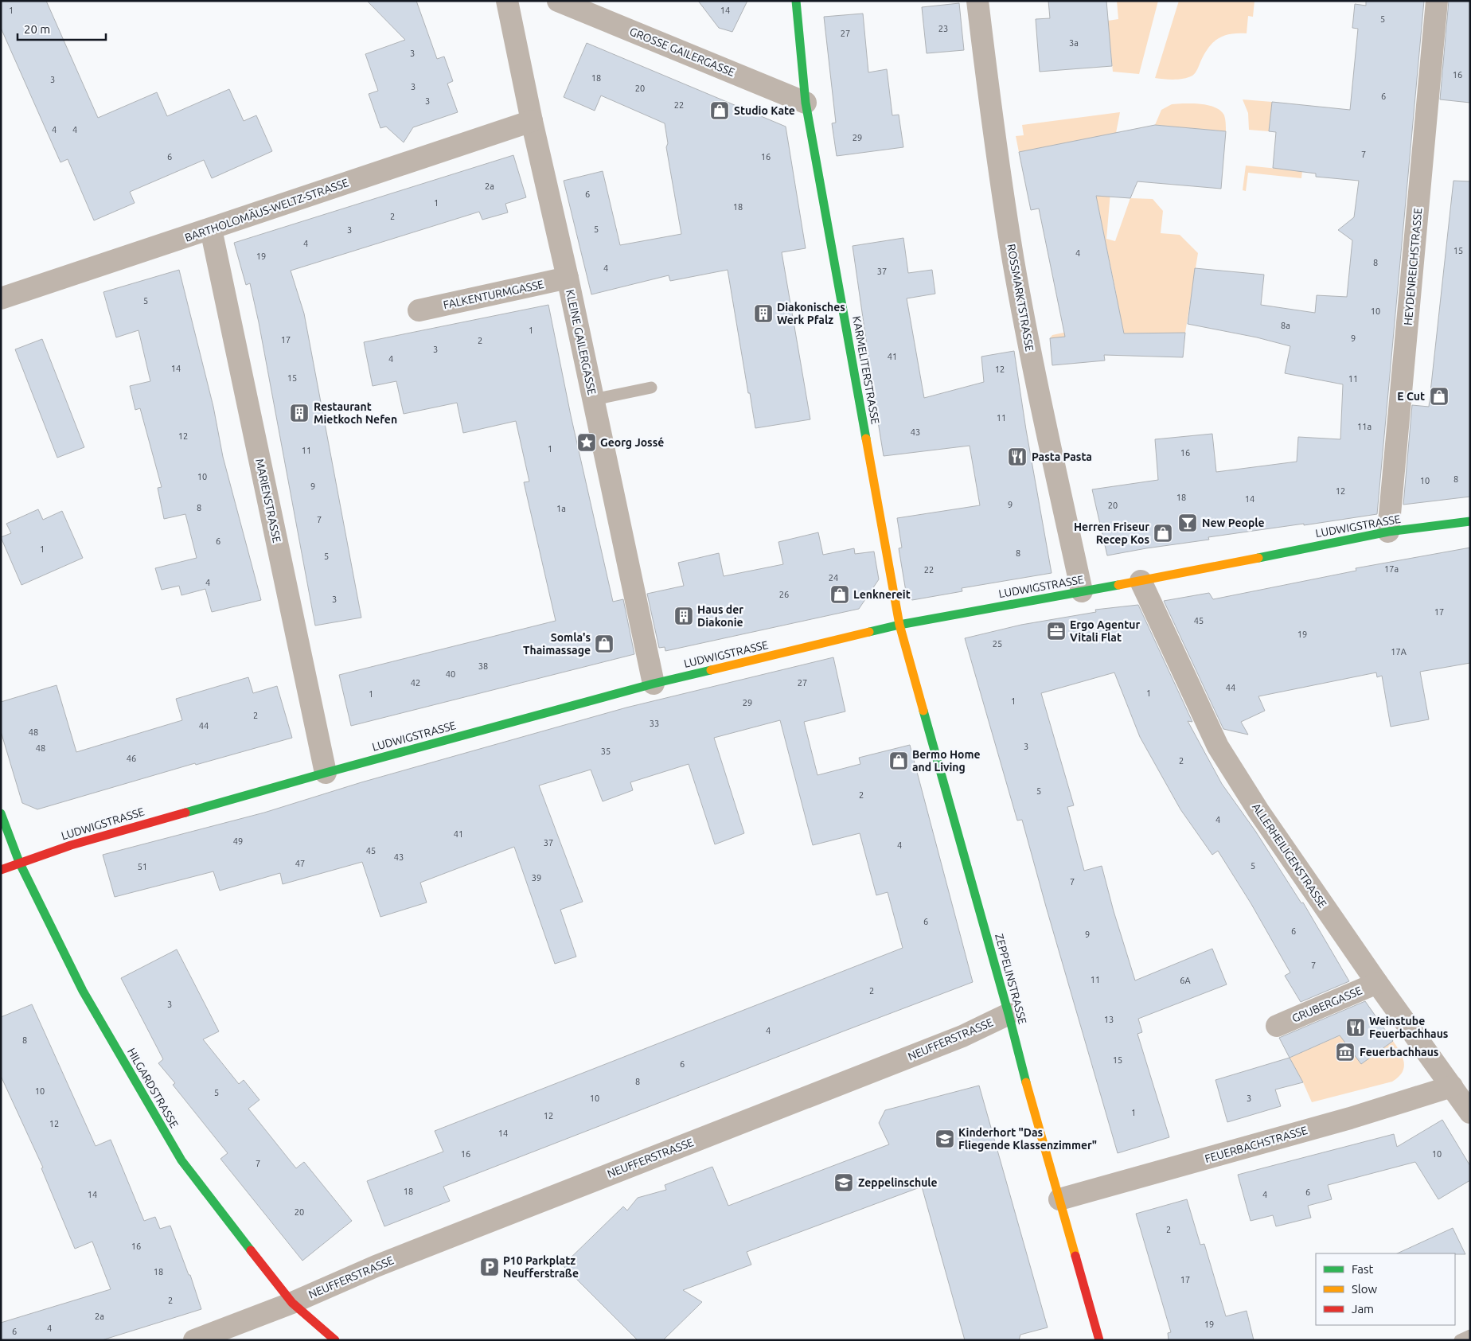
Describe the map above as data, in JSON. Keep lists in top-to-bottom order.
{
  "streets": {
    "street": [
      "GROSSE GAILERGASSE",
      "BARTHOLOMÄUS-WELTZ-STRASSE",
      "HEYDENREICHSTRASSE",
      "FALKENTURMGASSE",
      "ROSSMARKTSTRASSE",
      "KLEINE GAILERGASSE",
      "KARMELITERSTRASSE",
      "MARIENSTRASSE",
      "LUDWIGSTRASSE",
      "ALLERHEILIGENSTRASSE",
      "ZEPPELINSTRASSE",
      "GRUBERGASSE",
      "NEUFFERSTRASSE",
      "HILGARDSTRASSE",
      "FEUERBACHSTRASSE"
    ]
  },
  "crossings": [
    ["GROSSE GAILERGASSE", "KARMELITERSTRASSE"],
    ["BARTHOLOMÄUS-WELTZ-STRASSE", "KLEINE GAILERGASSE"],
    ["BARTHOLOMÄUS-WELTZ-STRASSE", "MARIENSTRASSE"],
    ["HEYDENREICHSTRASSE", "LUDWIGSTRASSE"],
    ["FALKENTURMGASSE", "KLEINE GAILERGASSE"],
    ["ROSSMARKTSTRASSE", "LUDWIGSTRASSE"],
    ["KLEINE GAILERGASSE", "LUDWIGSTRASSE"],
    ["KARMELITERSTRASSE", "LUDWIGSTRASSE"],
    ["KARMELITERSTRASSE", "ZEPPELINSTRASSE"],
    ["MARIENSTRASSE", "LUDWIGSTRASSE"],
    ["LUDWIGSTRASSE", "ALLERHEILIGENSTRASSE"],
    ["LUDWIGSTRASSE", "ZEPPELINSTRASSE"],
    ["LUDWIGSTRASSE", "HILGARDSTRASSE"],
    ["ALLERHEILIGENSTRASSE", "GRUBERGASSE"],
    ["ALLERHEILIGENSTRASSE", "FEUERBACHSTRASSE"],
    ["ZEPPELINSTRASSE", "NEUFFERSTRASSE"],
    ["ZEPPELINSTRASSE", "FEUERBACHSTRASSE"],
    ["NEUFFERSTRASSE", "HILGARDSTRASSE"]
  ],
  "places": {
    "shop": [
      "Studio Kate",
      "E Cut",
      "Herren Friseur Recep Kos",
      "Lenknereit",
      "Somla's Thaimassage",
      "Bermo Home and Living"
    ],
    "building": ["Diakonisches Werk Pfalz", "Restaurant Mietkoch Nefen", "Haus der Diakonie"],
    "place": ["Georg Jossé"],
    "restaurant": ["Pasta Pasta", "Weinstube Feuerbachhaus"],
    "bar": ["New People"],
    "office": ["Ergo Agentur Vitali Flat"],
    "museum": ["Feuerbachhaus"],
    "school or university": ["Kinderhort \"Das Fliegende Klassenzimmer\"", "Zeppelinschule"],
    "parking": ["P10 Parkplatz Neufferstraße"]
  },
  "house_numbers": [
    "1",
    "14",
    "5",
    "23",
    "27",
    "3a",
    "3",
    "16",
    "18",
    "3",
    "3",
    "20",
    "6",
    "3",
    "22",
    "4",
    "4",
    "29",
    "7",
    "6",
    "16",
    "2a",
    "6",
    "1",
    "18",
    "2",
    "5",
    "3",
    "4",
    "15",
    "4",
    "19",
    "8",
    "4",
    "37",
    "5",
    "10",
    "8a",
    "1",
    "9",
    "17",
    "2",
    "3",
    "41",
    "4",
    "14",
    "12",
    "15",
    "11",
    "11",
    "11a",
    "43",
    "12",
    "1",
    "11",
    "16",
    "10",
    "8",
    "10",
    "9",
    "12",
    "18",
    "14",
    "9",
    "20",
    "8",
    "1a",
    "7",
    "6",
    "1",
    "8",
    "5",
    "17a",
    "22",
    "24",
    "4",
    "26",
    "3",
    "17",
    "45",
    "19",
    "25",
    "17A",
    "38",
    "40",
    "42",
    "27",
    "44",
    "1",
    "1",
    "1",
    "29",
    "2",
    "33",
    "44",
    "48",
    "3",
    "48",
    "35",
    "46",
    "2",
    "5",
    "2",
    "4",
    "41",
    "49",
    "37",
    "4",
    "45",
    "43",
    "47",
    "5",
    "51",
    "39",
    "7",
    "6",
    "6",
    "9",
    "7",
    "11",
    "6A",
    "2",
    "3",
    "13",
    "4",
    "8",
    "15",
    "6",
    "8",
    "10",
    "5",
    "10",
    "3",
    "1",
    "12",
    "12",
    "14",
    "16",
    "10",
    "7",
    "18",
    "6",
    "14",
    "4",
    "20",
    "2",
    "16",
    "18",
    "17",
    "2",
    "2a",
    "19",
    "4",
    "6"
  ],
  "legend": ["Fast", "Slow", "Jam"],
  "scale_bar": "20 m"
}
